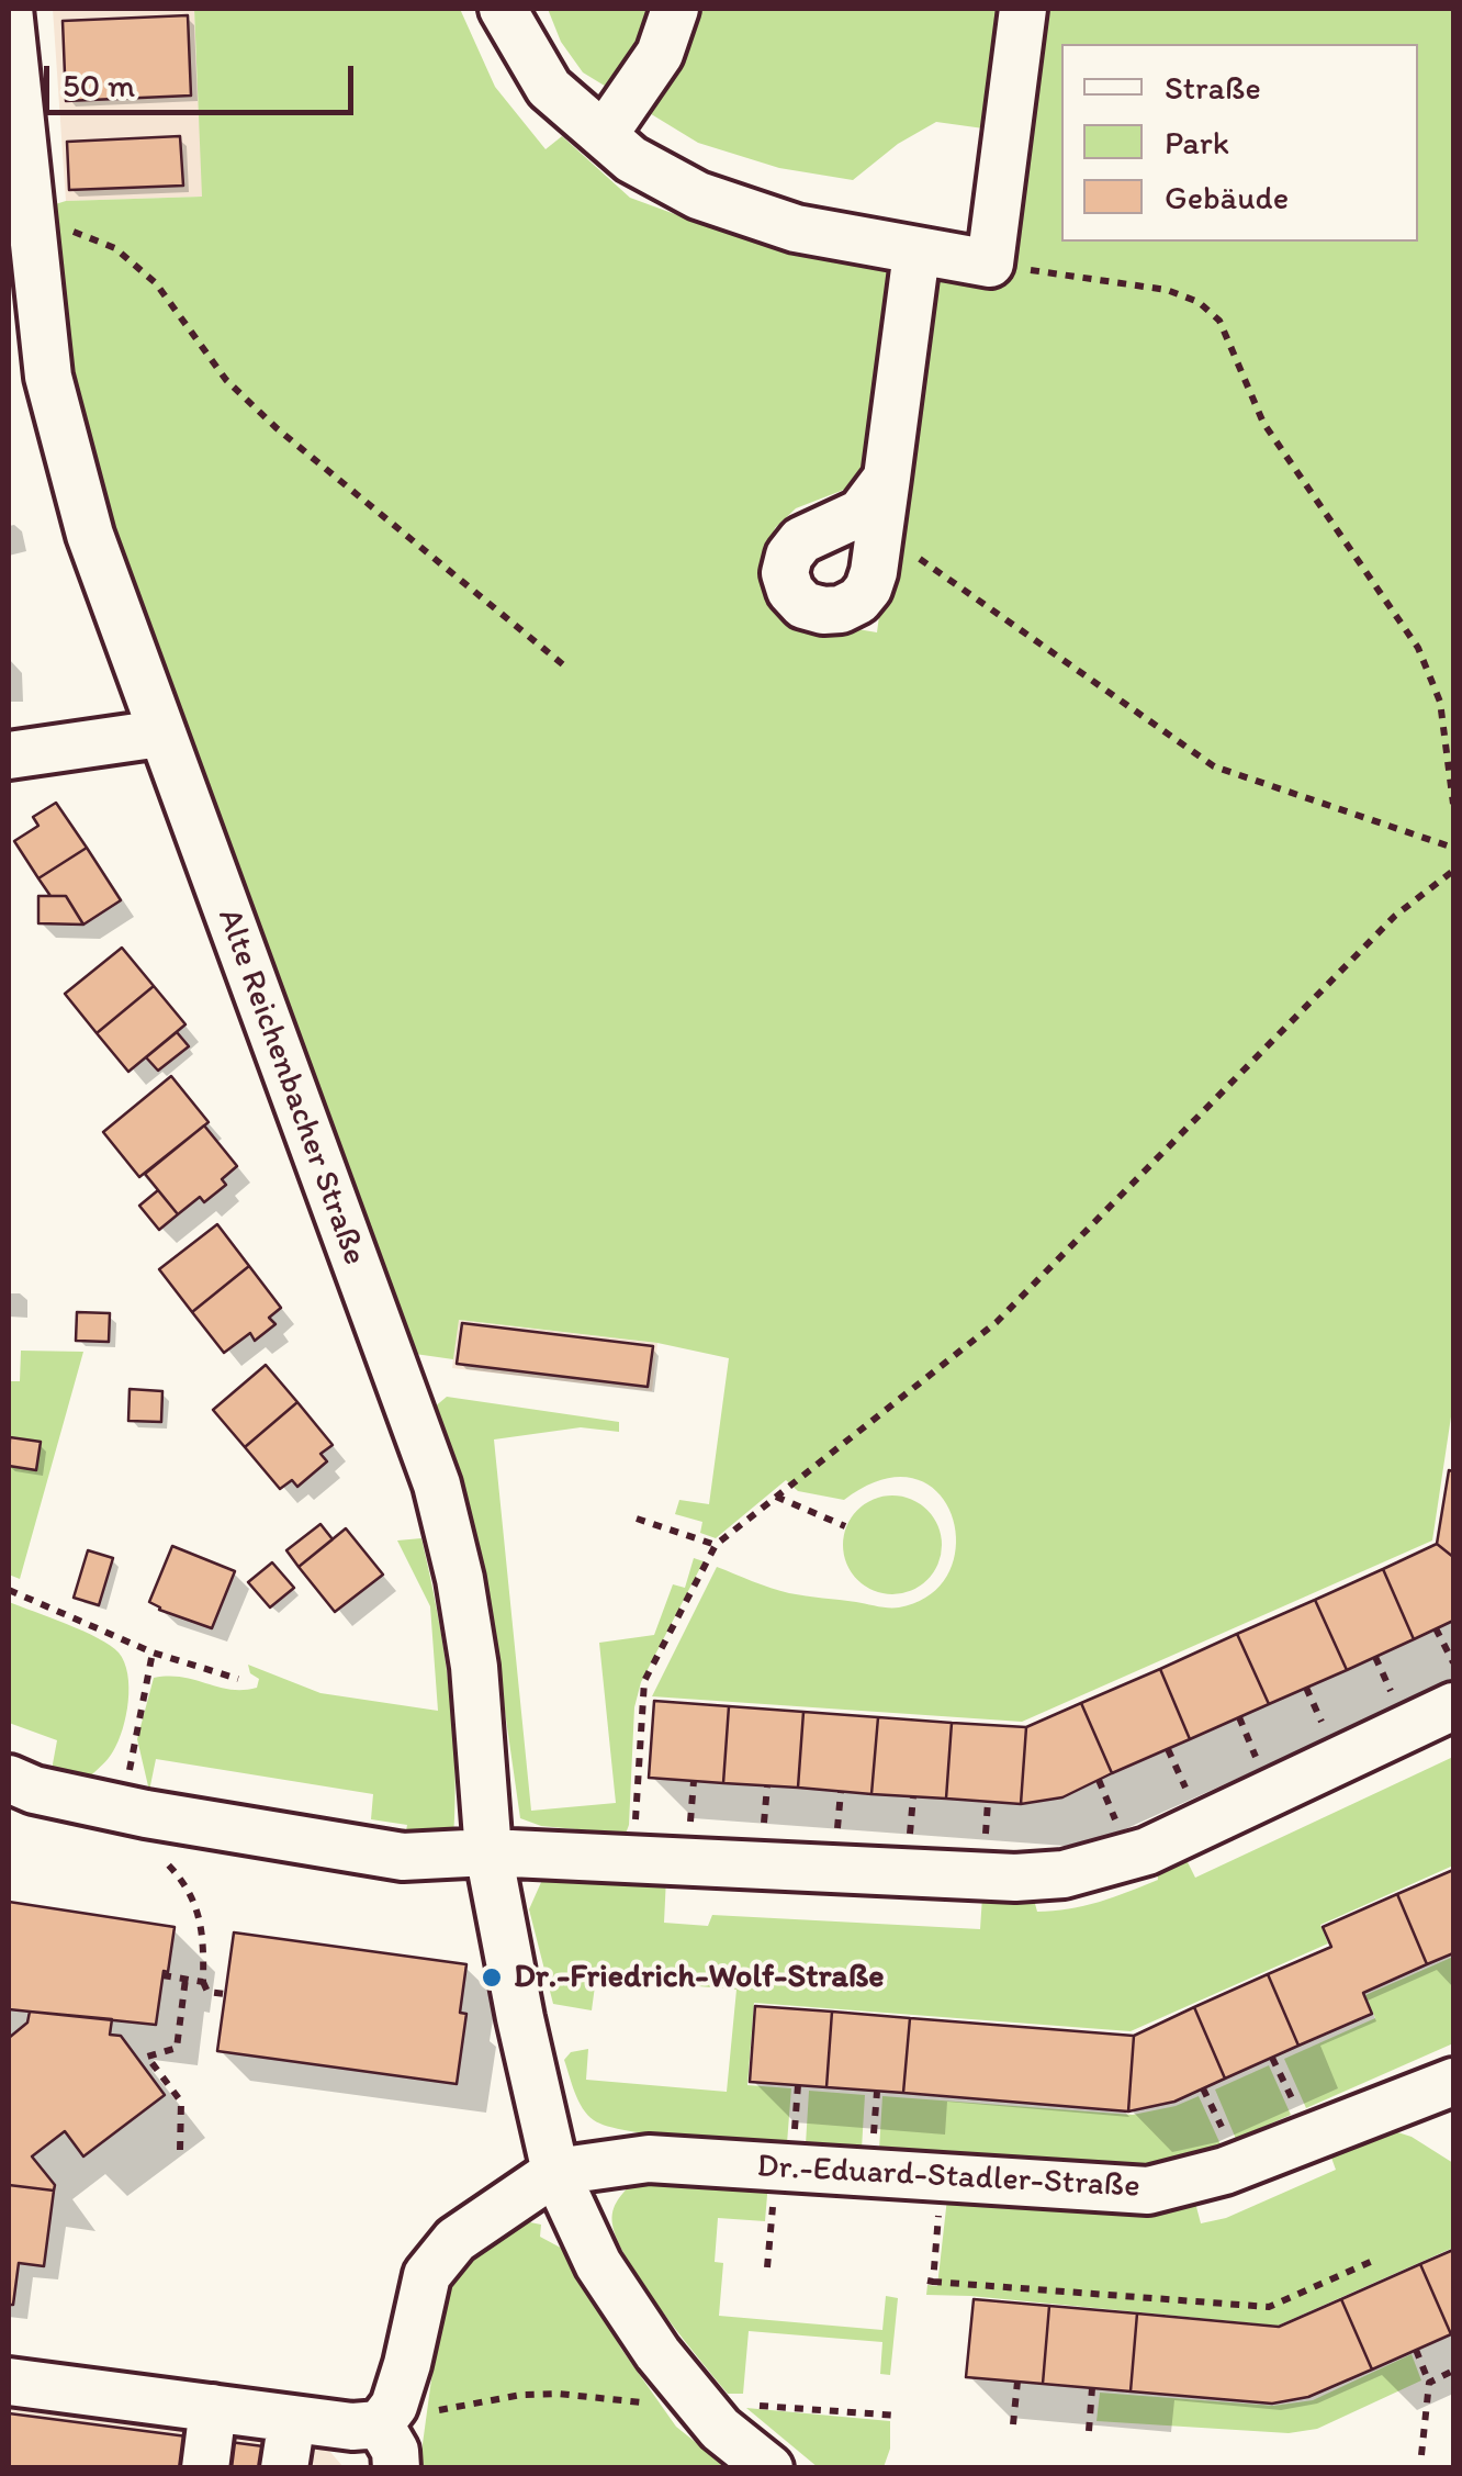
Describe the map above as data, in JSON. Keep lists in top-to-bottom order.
{
  "streets": {
    "street": ["Alte Reichenbacher Straße", "Dr.-Eduard-Stadler-Straße"]
  },
  "crossings": [
    ["Alte Reichenbacher Straße", "Dr.-Eduard-Stadler-Straße"]
  ],
  "places": ["Dr.-Friedrich-Wolf-Straße"],
  "legend": ["Straße", "Park", "Gebäude"],
  "scale_bar": "50 m"
}
